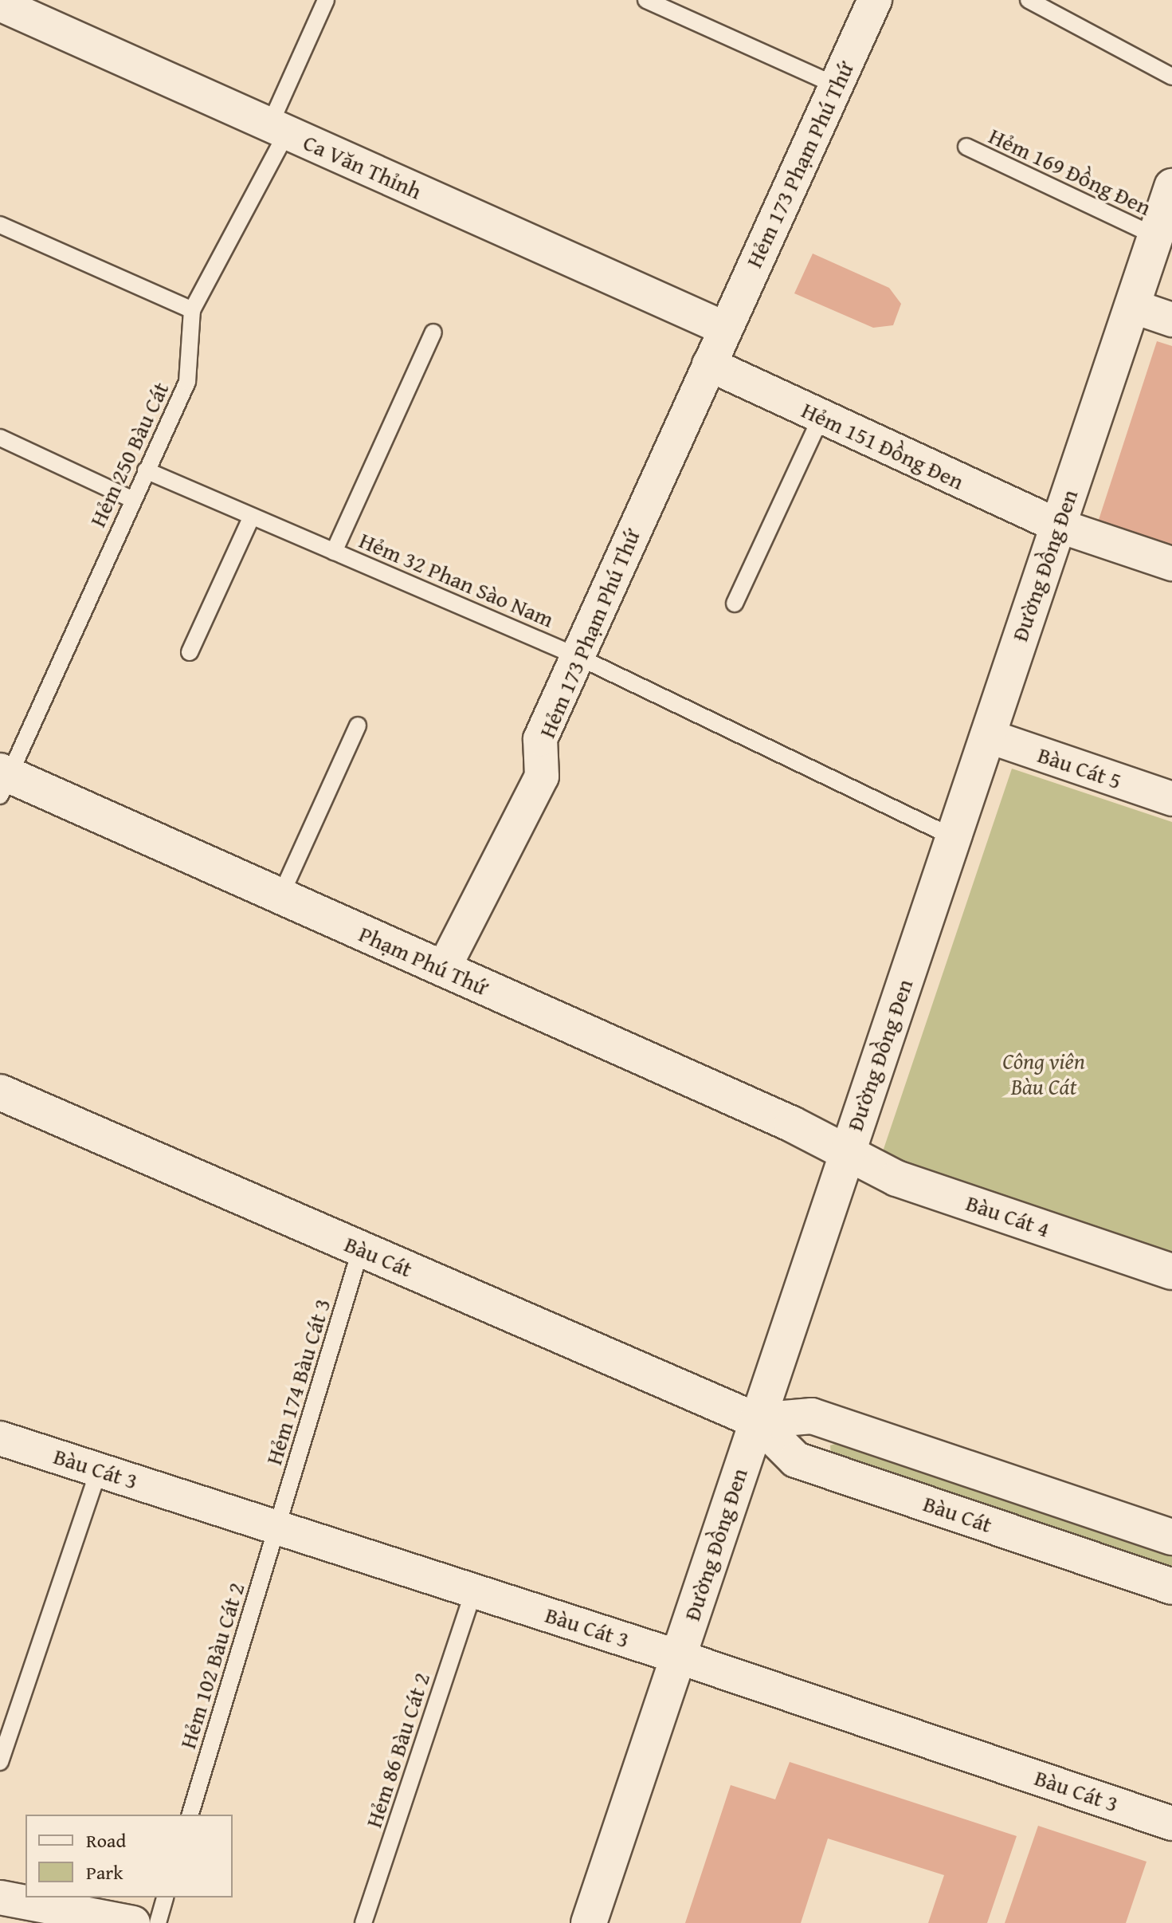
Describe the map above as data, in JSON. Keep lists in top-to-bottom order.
{
  "streets": {
    "street": [
      "Hẻm 173 Phạm Phú Thứ",
      "Ca Văn Thỉnh",
      "Hẻm 151 Đồng Đen",
      "Đường Đồng Đen",
      "Bàu Cát 5",
      "Phạm Phú Thứ",
      "Bàu Cát 4",
      "Bàu Cát",
      "Bàu Cát 3"
    ],
    "lane": [
      "Hẻm 169 Đồng Đen",
      "Hẻm 250 Bàu Cát",
      "Hẻm 32 Phan Sào Nam",
      "Hẻm 174 Bàu Cát 3",
      "Hẻm 102 Bàu Cát 2",
      "Hẻm 86 Bàu Cát 2"
    ]
  },
  "crossings": [
    ["Hẻm 173 Phạm Phú Thứ", "Ca Văn Thỉnh"],
    ["Hẻm 173 Phạm Phú Thứ", "Hẻm 151 Đồng Đen"],
    ["Hẻm 173 Phạm Phú Thứ", "Hẻm 32 Phan Sào Nam"],
    ["Hẻm 173 Phạm Phú Thứ", "Phạm Phú Thứ"],
    ["Ca Văn Thỉnh", "Hẻm 250 Bàu Cát"],
    ["Hẻm 169 Đồng Đen", "Đường Đồng Đen"],
    ["Hẻm 151 Đồng Đen", "Đường Đồng Đen"],
    ["Hẻm 250 Bàu Cát", "Hẻm 32 Phan Sào Nam"],
    ["Hẻm 250 Bàu Cát", "Phạm Phú Thứ"],
    ["Đường Đồng Đen", "Hẻm 32 Phan Sào Nam"],
    ["Đường Đồng Đen", "Bàu Cát 5"],
    ["Đường Đồng Đen", "Phạm Phú Thứ"],
    ["Đường Đồng Đen", "Bàu Cát 4"],
    ["Đường Đồng Đen", "Bàu Cát"],
    ["Đường Đồng Đen", "Bàu Cát 3"],
    ["Phạm Phú Thứ", "Bàu Cát 4"],
    ["Bàu Cát", "Hẻm 174 Bàu Cát 3"],
    ["Hẻm 174 Bàu Cát 3", "Bàu Cát 3"],
    ["Hẻm 174 Bàu Cát 3", "Hẻm 102 Bàu Cát 2"],
    ["Bàu Cát 3", "Hẻm 102 Bàu Cát 2"],
    ["Bàu Cát 3", "Hẻm 86 Bàu Cát 2"]
  ],
  "parks": ["Công viên Bàu Cát"],
  "legend": ["Road", "Park"]
}
